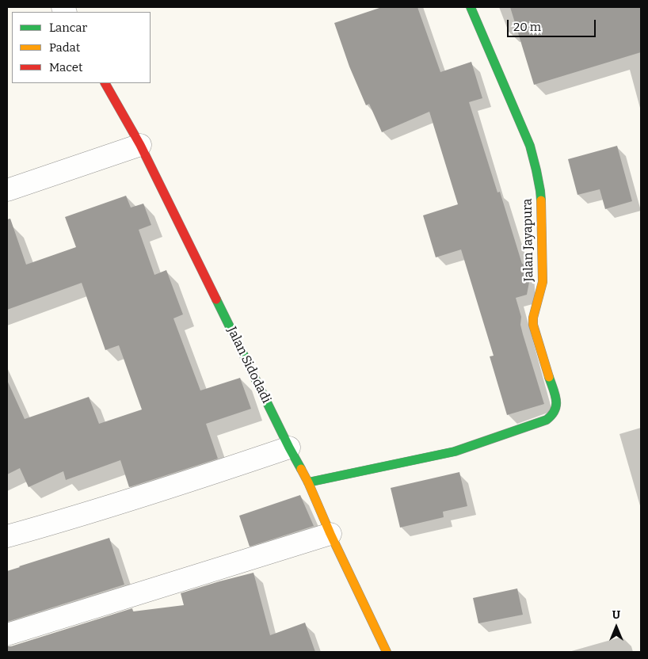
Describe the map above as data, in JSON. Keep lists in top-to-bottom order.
{
  "streets": {
    "street": ["Jalan Jayapura", "Jalan Sidodadi"]
  },
  "crossings": [
    ["Jalan Jayapura", "Jalan Sidodadi"]
  ],
  "legend": ["Lancar", "Padat", "Macet"],
  "scale_bar": "20 m",
  "north": "top"
}
